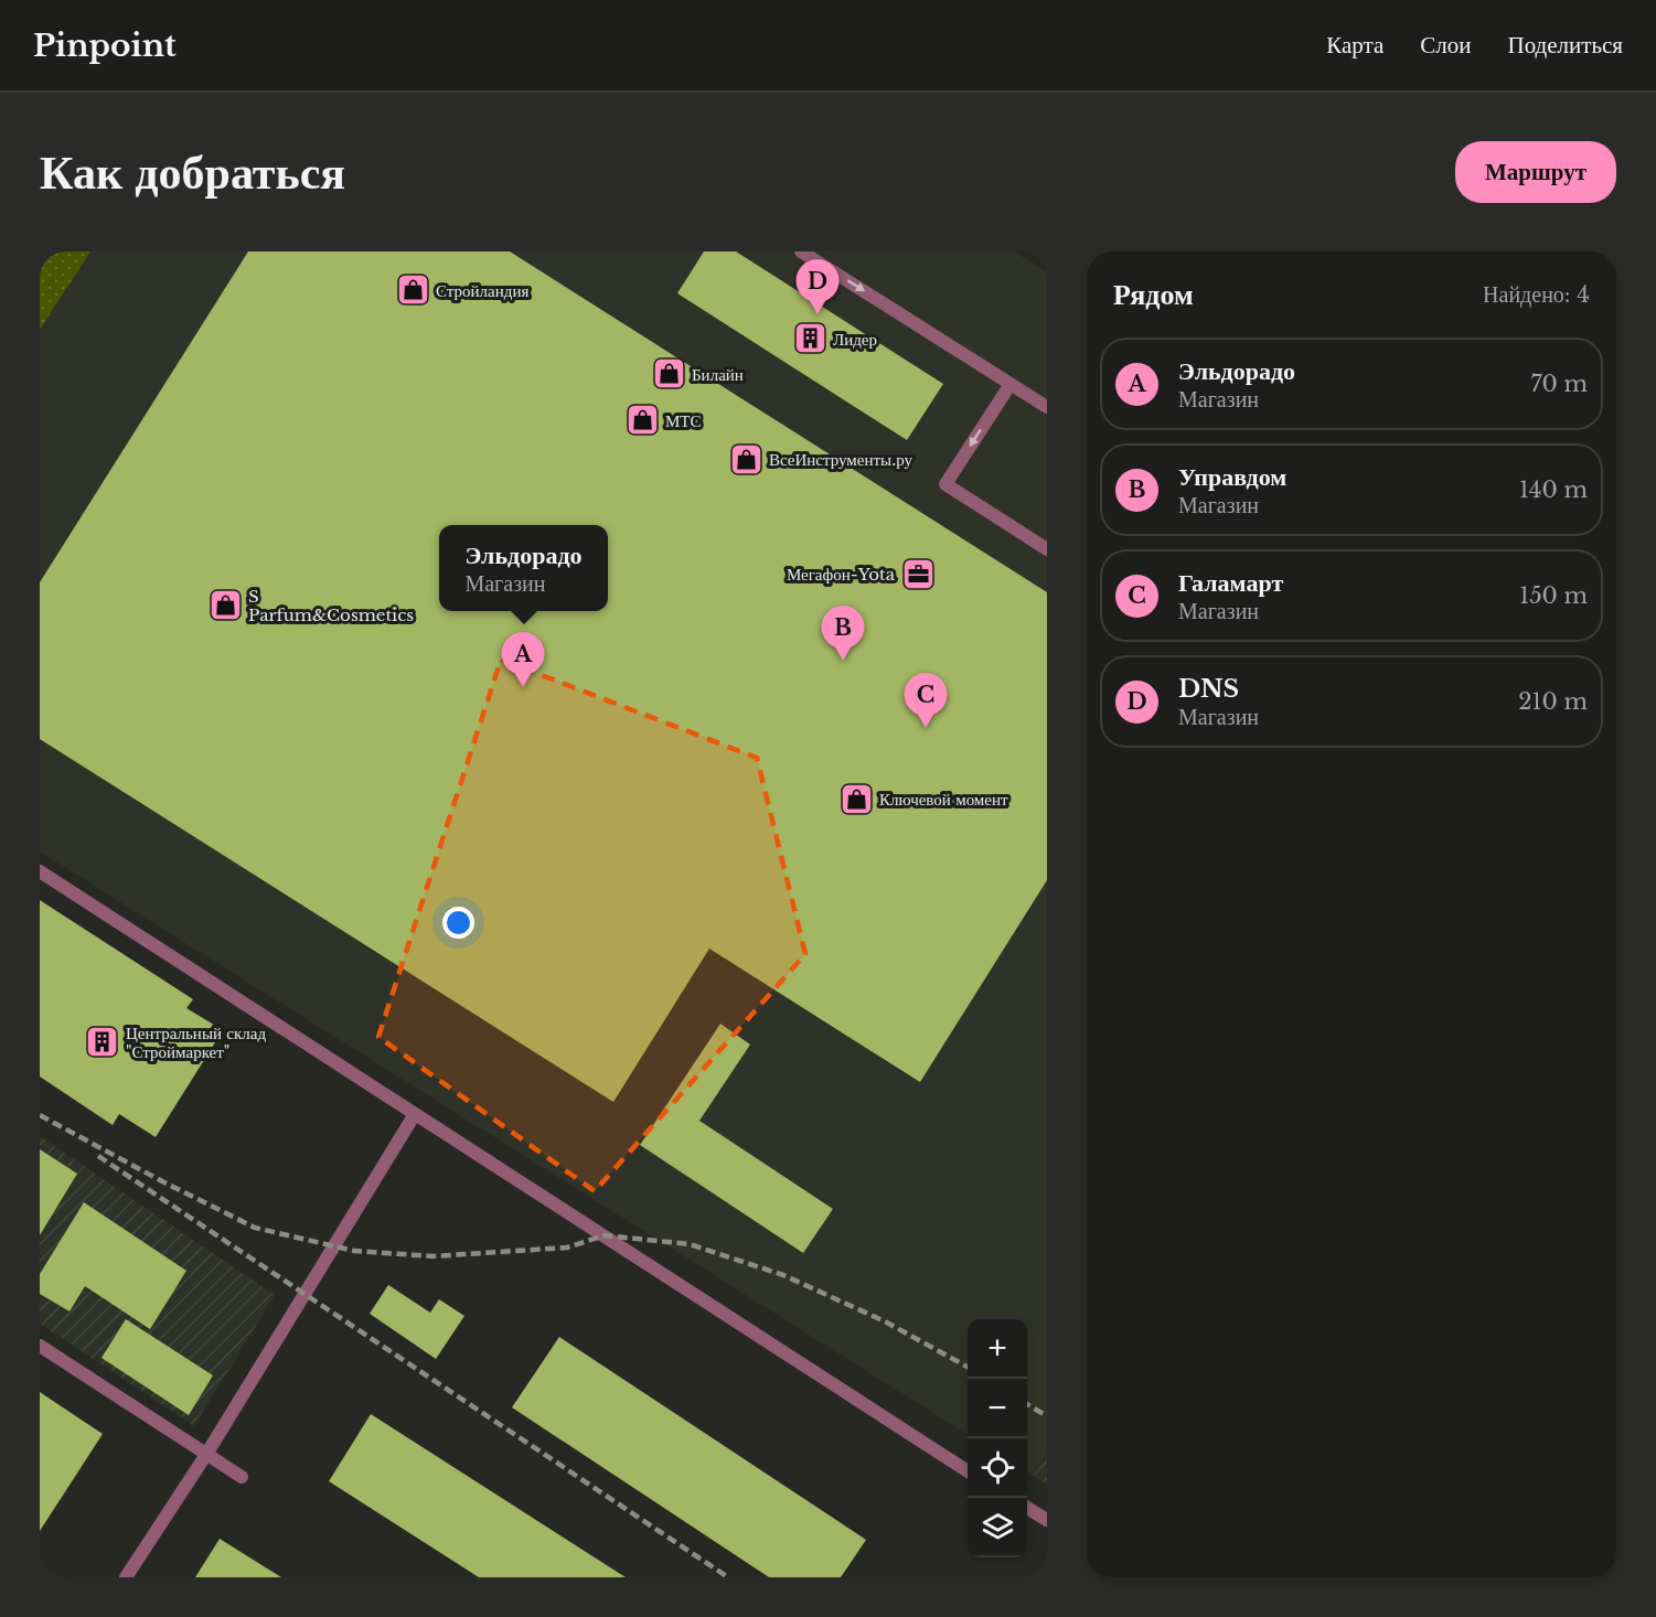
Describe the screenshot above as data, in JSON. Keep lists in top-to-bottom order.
{
  "places": {
    "shop": [
      "Стройландия",
      "Билайн",
      "МТС",
      "ВсеИнструменты.ру",
      "S Parfum&Cosmetics",
      "Ключевой момент"
    ],
    "building": ["Лидер", "Центральный склад \"Строймаркет\""],
    "office": ["Мегафон-Yota"]
  },
  "page": {
    "header": "Pinpoint",
    "nav": ["Карта", "Слои", "Поделиться"],
    "buttons": "Маршрут",
    "title": "Как добраться",
    "heading": ["Рядом", "Найдено: 4"],
    "pins": [
      "D",
      "B",
      "A",
      "C"
    ],
    "list": [
      {
        "mark": "A",
        "name": "Эльдорадо",
        "note": "Магазин",
        "value": "70 m"
      },
      {
        "mark": "B",
        "name": "Управдом",
        "note": "Магазин",
        "value": "140 m"
      },
      {
        "mark": "C",
        "name": "Галамарт",
        "note": "Магазин",
        "value": "150 m"
      },
      {
        "mark": "D",
        "name": "DNS",
        "note": "Магазин",
        "value": "210 m"
      }
    ],
    "popup": ["Эльдорадо", "Магазин"],
    "map_buttons": ["+", "−"]
  }
}
